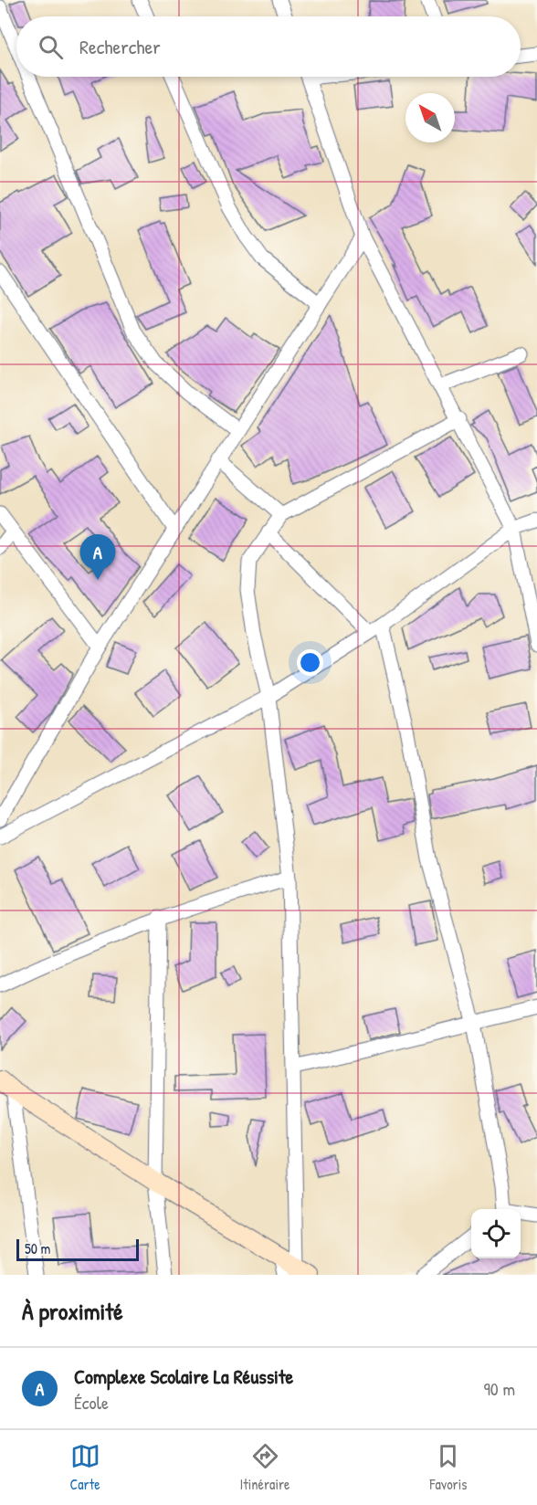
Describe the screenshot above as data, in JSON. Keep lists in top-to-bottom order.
{
  "scale_bar": "50 m",
  "north": "top left",
  "page": {
    "search": "Rechercher",
    "pins": "A",
    "scale": "50 m",
    "heading": "À proximité",
    "list": [
      {
        "mark": "A",
        "name": "Complexe Scolaire La Réussite",
        "note": "École",
        "value": "90 m"
      }
    ],
    "nav": ["Carte", "Itinéraire", "Favoris"]
  }
}
